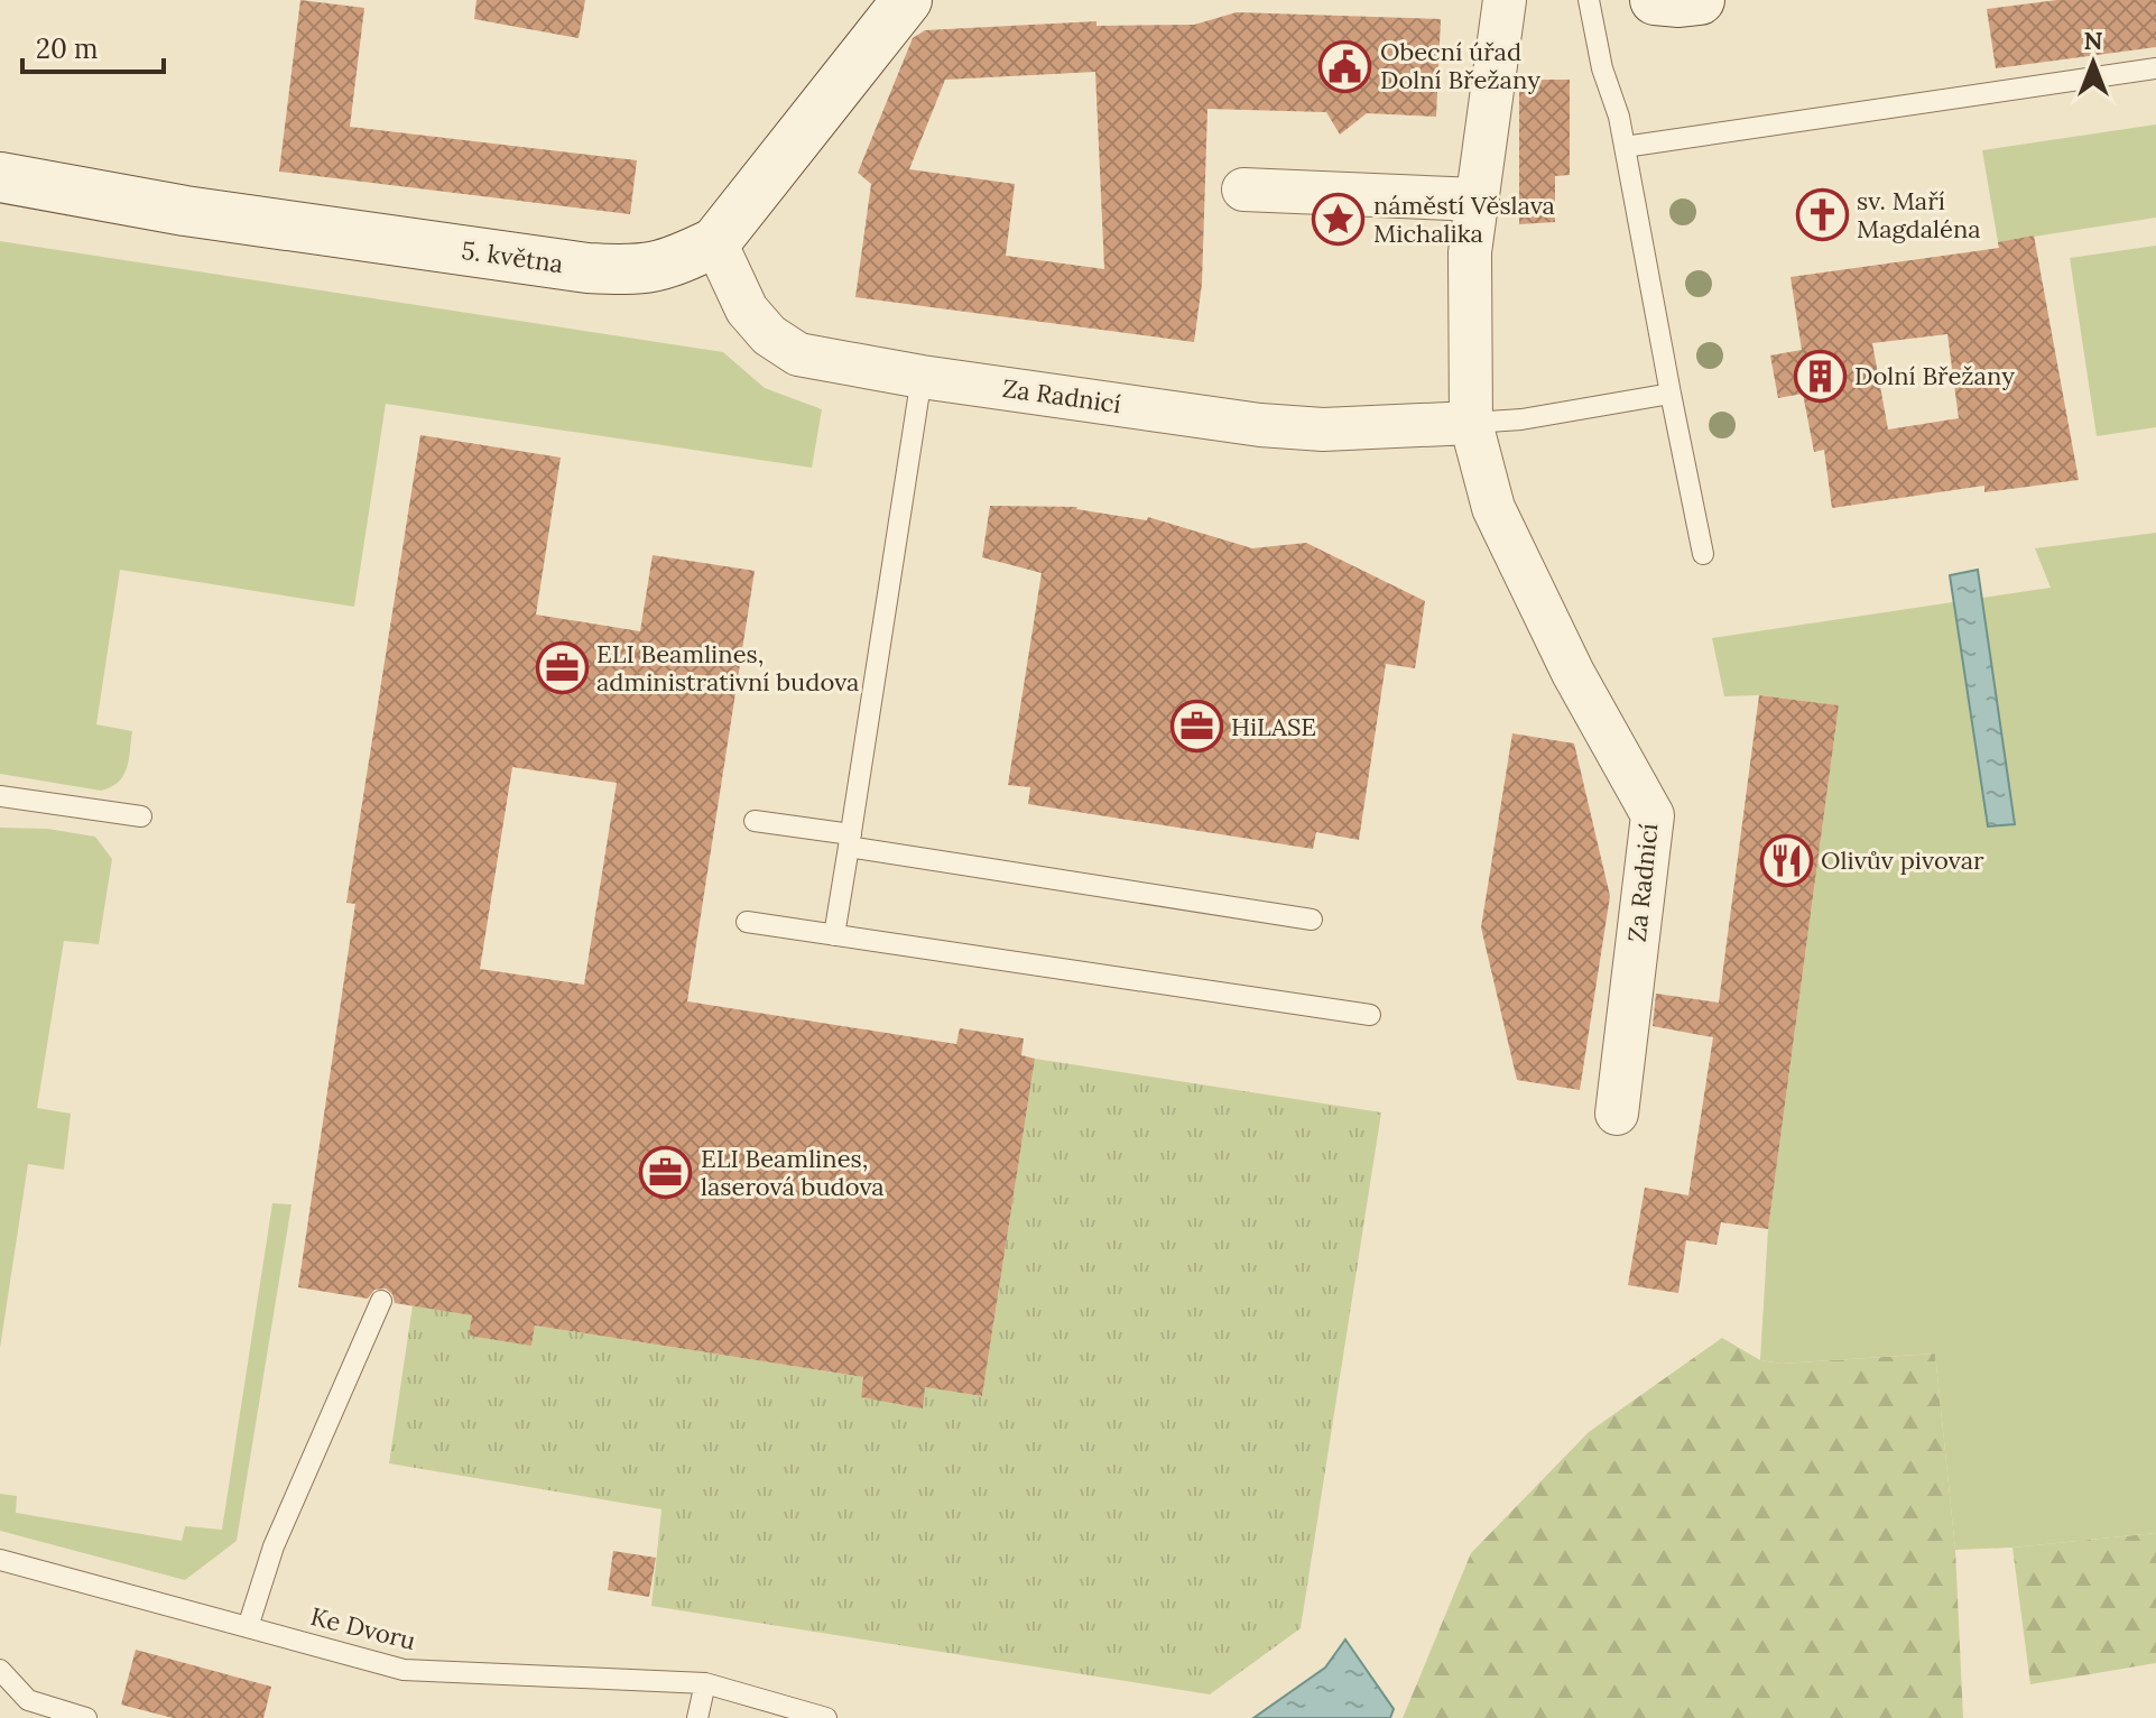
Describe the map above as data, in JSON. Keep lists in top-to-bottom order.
{
  "streets": {
    "street": ["5. května", "Za Radnicí"],
    "lane": ["Ke Dvoru"]
  },
  "crossings": [
    ["5. května", "Za Radnicí"]
  ],
  "places": {
    "public building": ["Obecní úřad Dolní Břežany"],
    "church": ["sv. Maří Magdaléna"],
    "place": ["náměstí Věslava Michalika"],
    "building": ["Dolní Břežany"],
    "office": ["ELI Beamlines, administrativní budova", "HiLASE", "ELI Beamlines, laserová budova"],
    "restaurant": ["Olivův pivovar"]
  },
  "scale_bar": "20 m",
  "north": "top"
}
